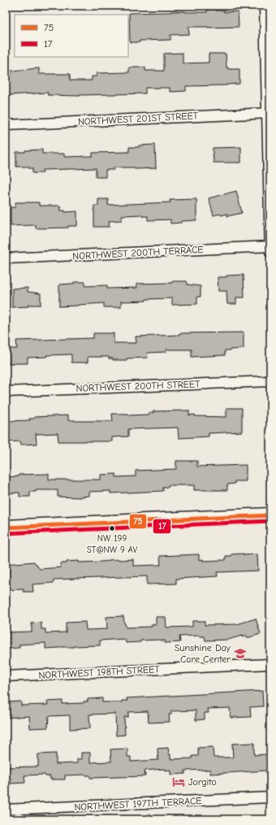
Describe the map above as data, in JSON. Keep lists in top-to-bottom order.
{
  "streets": {
    "street": [
      "NORTHWEST 201ST STREET",
      "NORTHWEST 200TH TERRACE",
      "NORTHWEST 200TH STREET",
      "NORTHWEST 198TH STREET",
      "NORTHWEST 197TH TERRACE"
    ]
  },
  "places": {
    "other": ["NW 199 ST@NW 9 AV"],
    "school or university": ["Sunshine Day Care Center"],
    "hotel": ["Jorgito"]
  },
  "lines": ["transit line 75", "transit line 17"],
  "legend": ["75", "17"]
}
